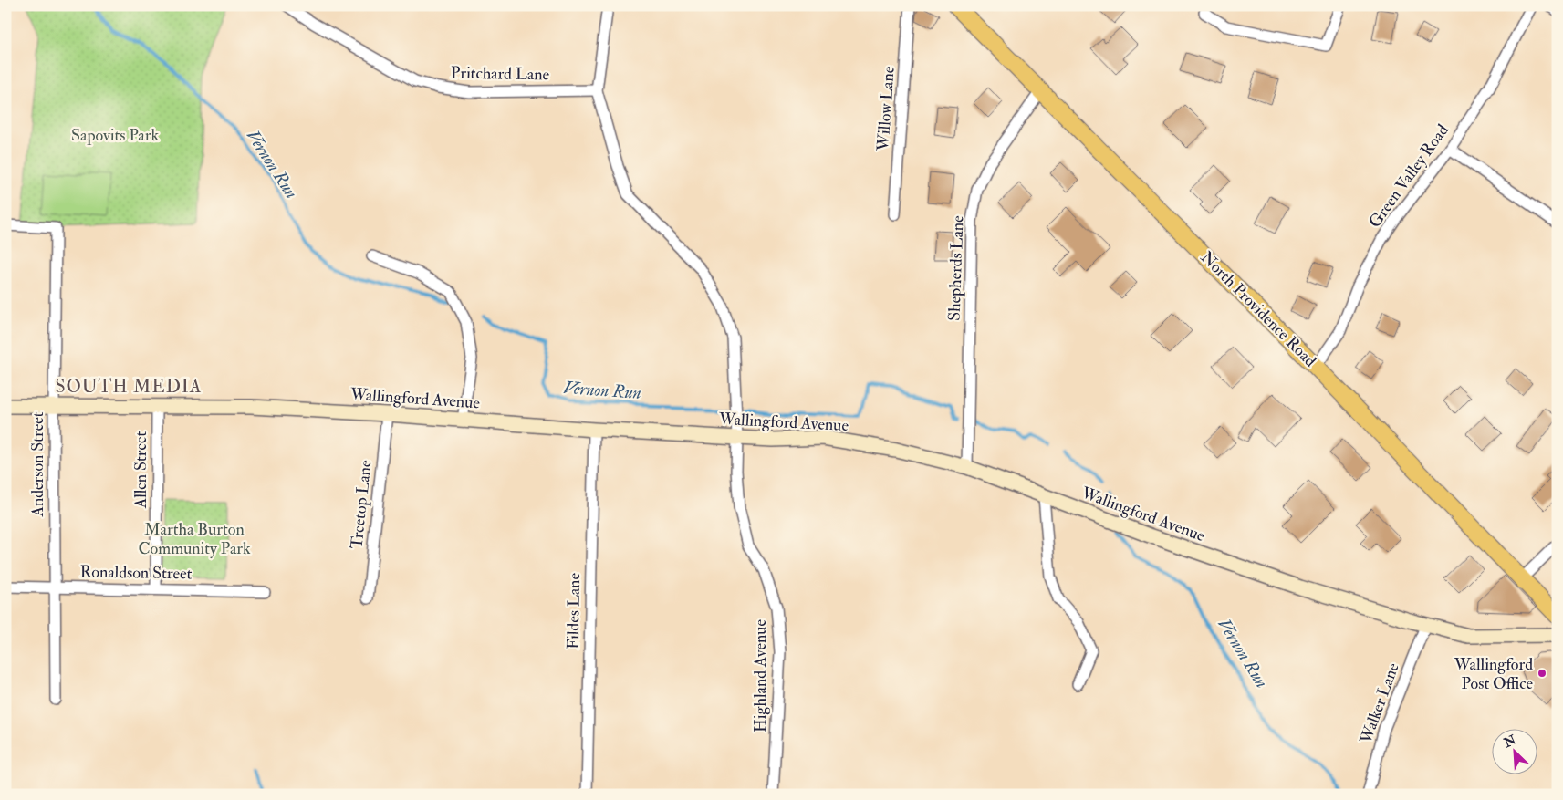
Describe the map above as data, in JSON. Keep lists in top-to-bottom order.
{
  "streets": {
    "main road": ["North Providence Road"],
    "street": [
      "Pritchard Lane",
      "Willow Lane",
      "Green Valley Road",
      "Shepherds Lane",
      "Wallingford Avenue",
      "Anderson Street",
      "Allen Street",
      "Treetop Lane",
      "Ronaldson Street",
      "Fildes Lane",
      "Highland Avenue",
      "Walker Lane"
    ]
  },
  "crossings": [
    ["Pritchard Lane", "Highland Avenue"],
    ["Green Valley Road", "North Providence Road"],
    ["Shepherds Lane", "North Providence Road"],
    ["Shepherds Lane", "Wallingford Avenue"],
    ["Wallingford Avenue", "Anderson Street"],
    ["Wallingford Avenue", "Allen Street"],
    ["Wallingford Avenue", "Treetop Lane"],
    ["Wallingford Avenue", "Fildes Lane"],
    ["Wallingford Avenue", "Highland Avenue"],
    ["Wallingford Avenue", "Walker Lane"],
    ["Anderson Street", "Ronaldson Street"],
    ["Allen Street", "Ronaldson Street"]
  ],
  "districts": ["SOUTH MEDIA"],
  "water": ["Vernon Run"],
  "parks": ["Sapovits Park", "Martha Burton Community Park"],
  "places": ["Wallingford Post Office"],
  "north": "top left"
}
